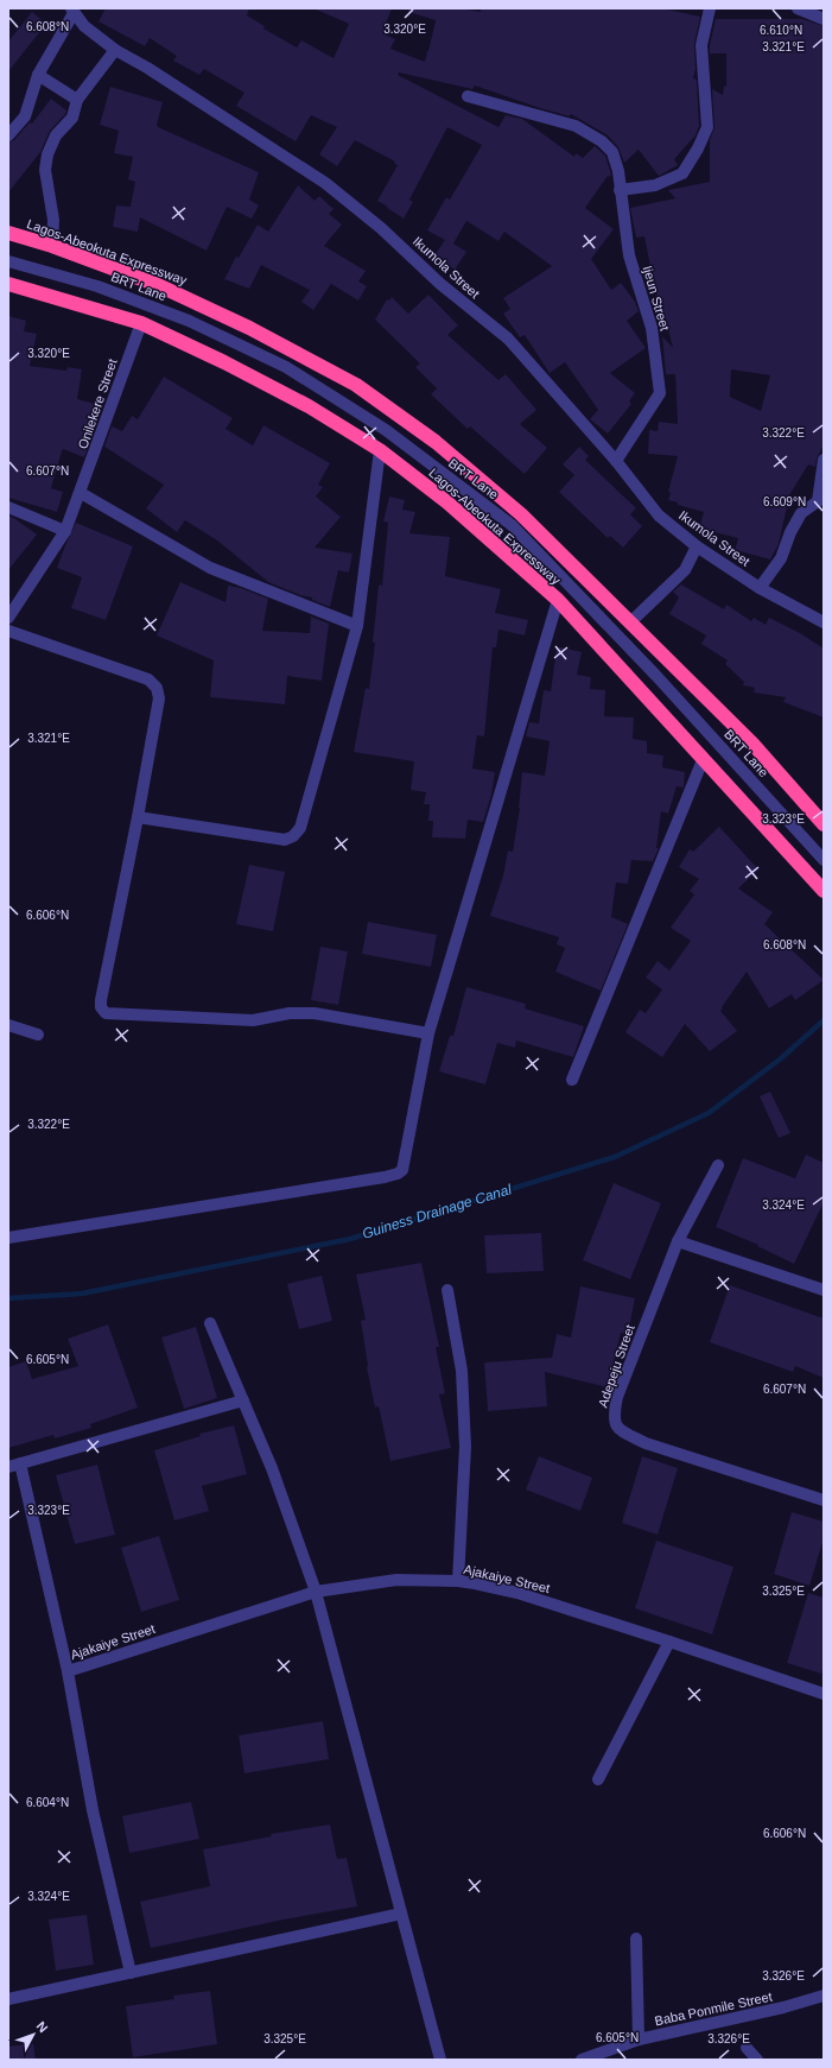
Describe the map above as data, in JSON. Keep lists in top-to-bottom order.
{
  "streets": {
    "highway": ["Lagos-Abeokuta Expressway"],
    "street": [
      "Ikumola Street",
      "BRT Lane",
      "Ijeun Street",
      "Onilekere Street",
      "Adepeju Street",
      "Ajakaiye Street",
      "Baba Ponmile Street"
    ]
  },
  "crossings": [
    ["Lagos-Abeokuta Expressway", "Onilekere Street"],
    ["Ikumola Street", "Ijeun Street"]
  ],
  "water": ["Guiness Drainage Canal"],
  "north": "top right",
  "coordinates": [
    "6.608°N",
    "3.320°E",
    "6.610°N",
    "3.321°E",
    "3.322°E",
    "6.607°N",
    "6.609°N",
    "3.323°E",
    "6.606°N",
    "3.324°E",
    "6.605°N",
    "3.325°E",
    "6.604°N",
    "3.326°E"
  ]
}
